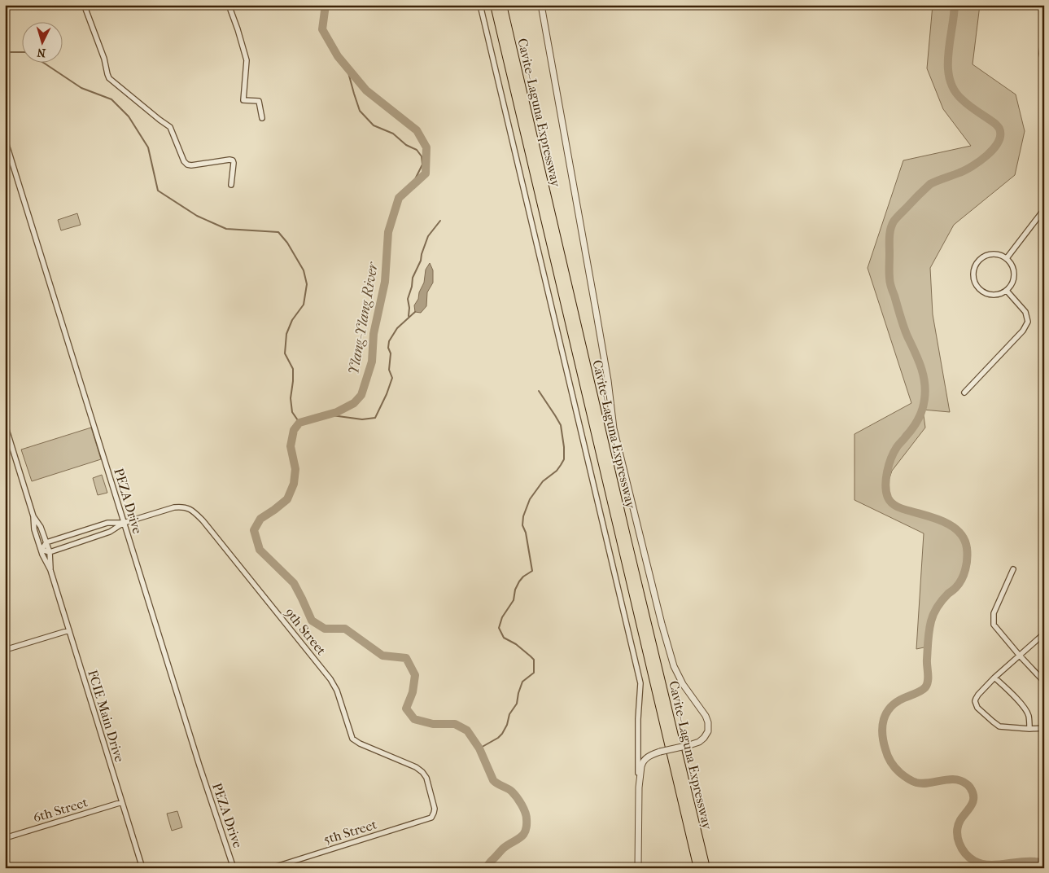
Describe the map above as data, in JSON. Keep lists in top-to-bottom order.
{
  "streets": {
    "highway": ["Cavite–Laguna Expressway"],
    "street": [
      "PEZA Drive",
      "9th Street",
      "FCIE Main Drive",
      "6th Street",
      "5th Street"
    ]
  },
  "crossings": [
    ["PEZA Drive", "9th Street"],
    ["9th Street", "FCIE Main Drive"],
    ["9th Street", "5th Street"],
    ["FCIE Main Drive", "6th Street"]
  ],
  "water": ["Ylang-Ylang River"],
  "north": "bottom"
}
